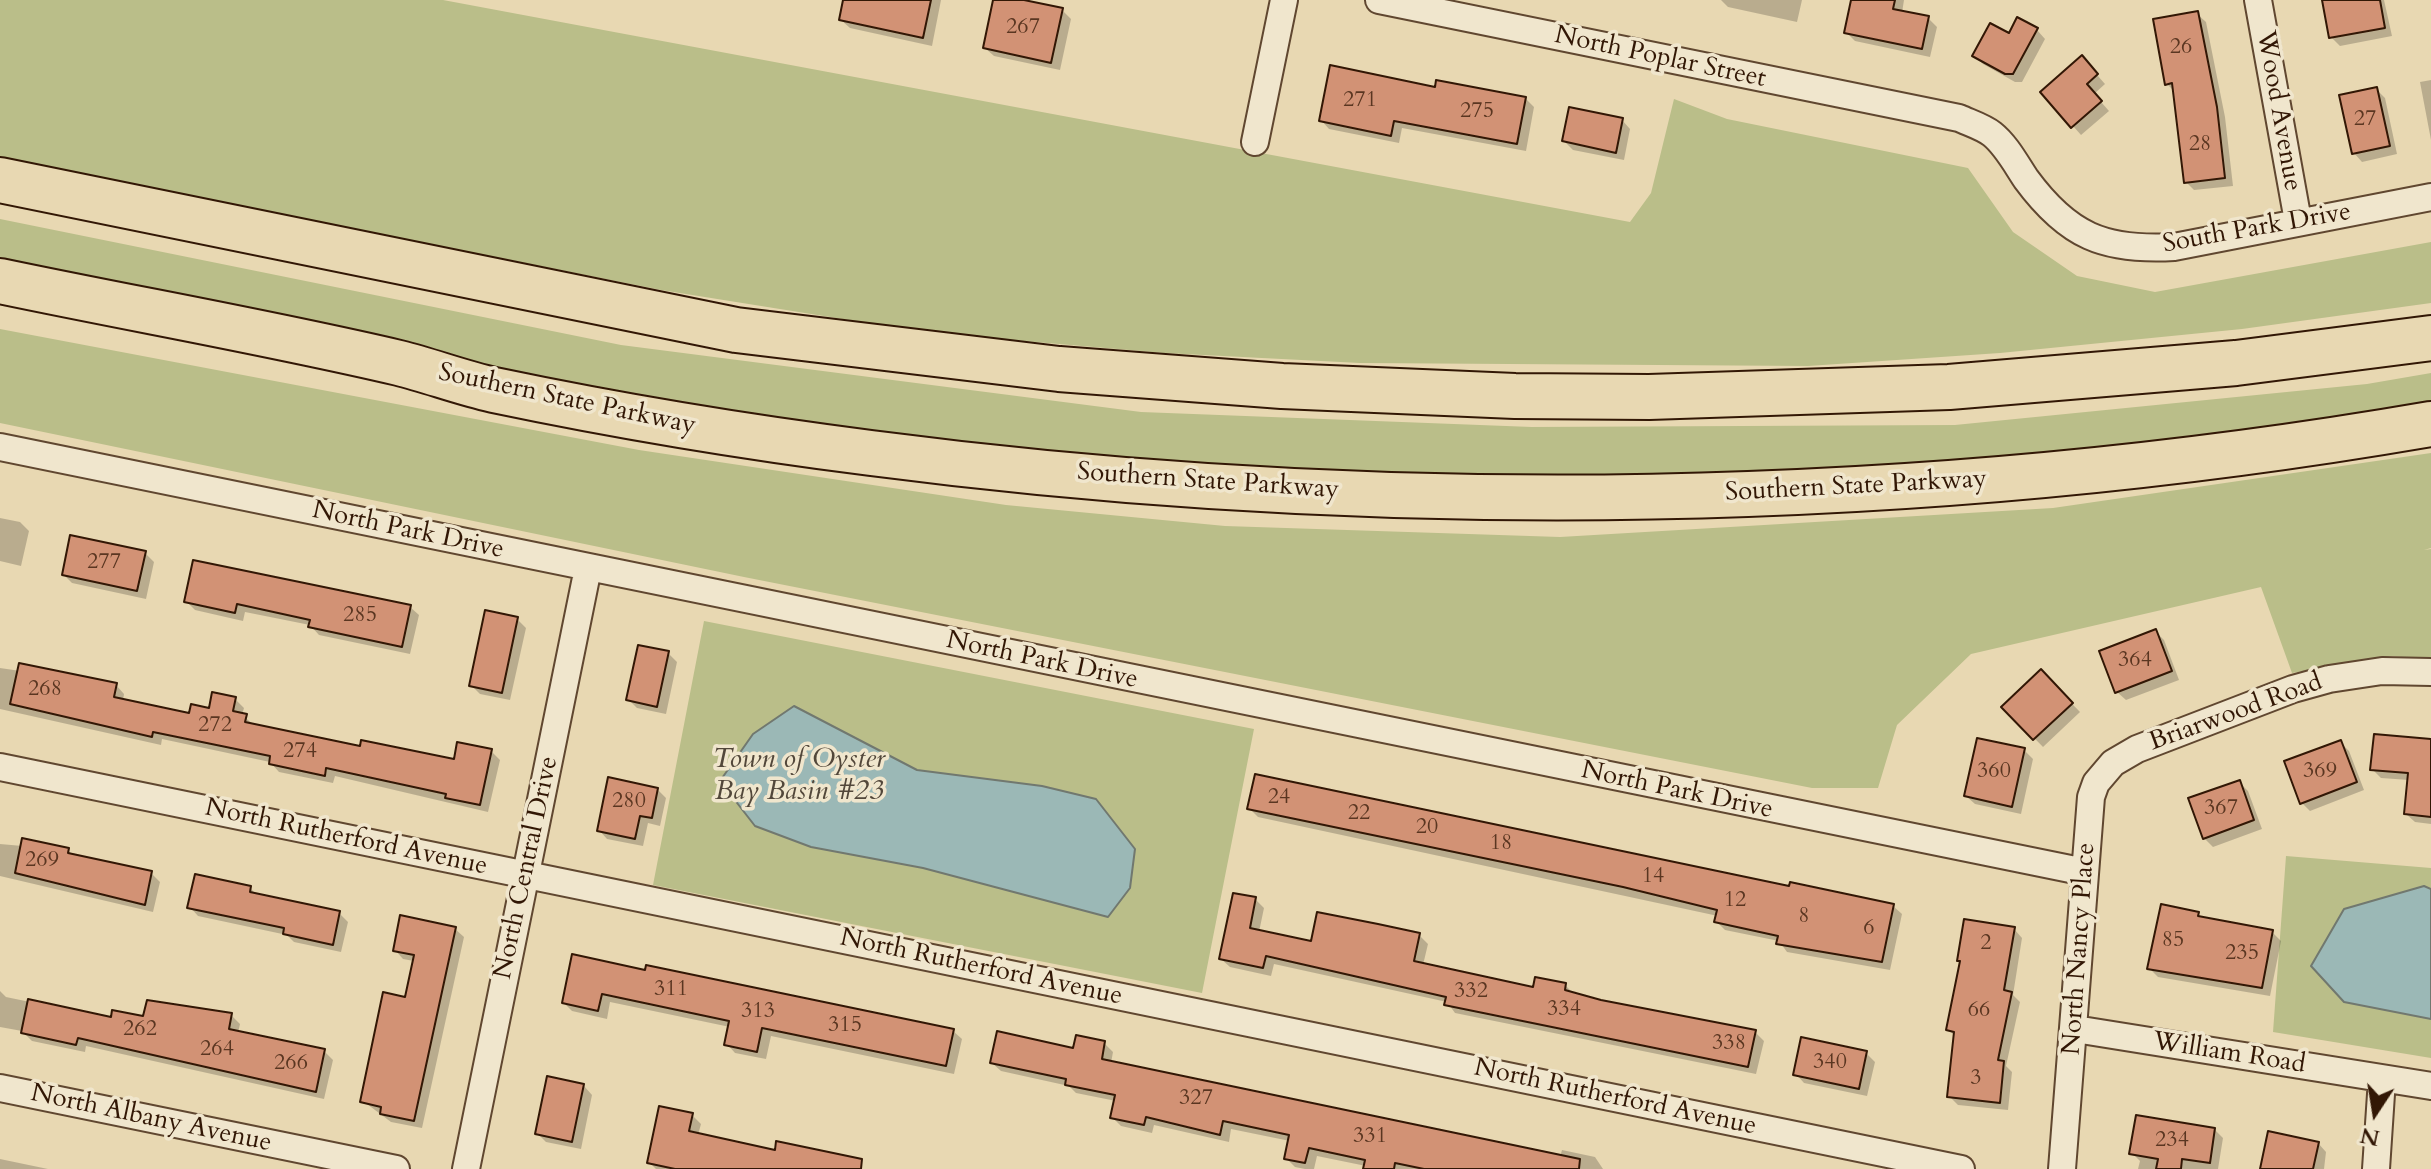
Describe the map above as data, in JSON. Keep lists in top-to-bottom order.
{
  "streets": {
    "highway": ["Southern State Parkway"],
    "street": [
      "North Poplar Street",
      "Wood Avenue",
      "South Park Drive",
      "North Park Drive",
      "Briarwood Road",
      "North Rutherford Avenue",
      "North Central Drive",
      "North Nancy Place",
      "William Road",
      "North Albany Avenue"
    ]
  },
  "crossings": [
    ["North Poplar Street", "South Park Drive"],
    ["Wood Avenue", "South Park Drive"],
    ["North Park Drive", "North Central Drive"],
    ["North Park Drive", "North Nancy Place"],
    ["Briarwood Road", "North Nancy Place"],
    ["North Rutherford Avenue", "North Central Drive"],
    ["North Nancy Place", "William Road"]
  ],
  "water": ["Town of Oyster Bay Basin #23"],
  "house_numbers": [
    "267",
    "26",
    "271",
    "275",
    "27",
    "28",
    "277",
    "285",
    "364",
    "268",
    "272",
    "274",
    "360",
    "369",
    "24",
    "280",
    "367",
    "22",
    "20",
    "18",
    "269",
    "14",
    "12",
    "8",
    "6",
    "85",
    "2",
    "235",
    "311",
    "332",
    "334",
    "66",
    "313",
    "315",
    "262",
    "338",
    "264",
    "340",
    "266",
    "3",
    "327",
    "331",
    "234"
  ],
  "north": "bottom"
}
